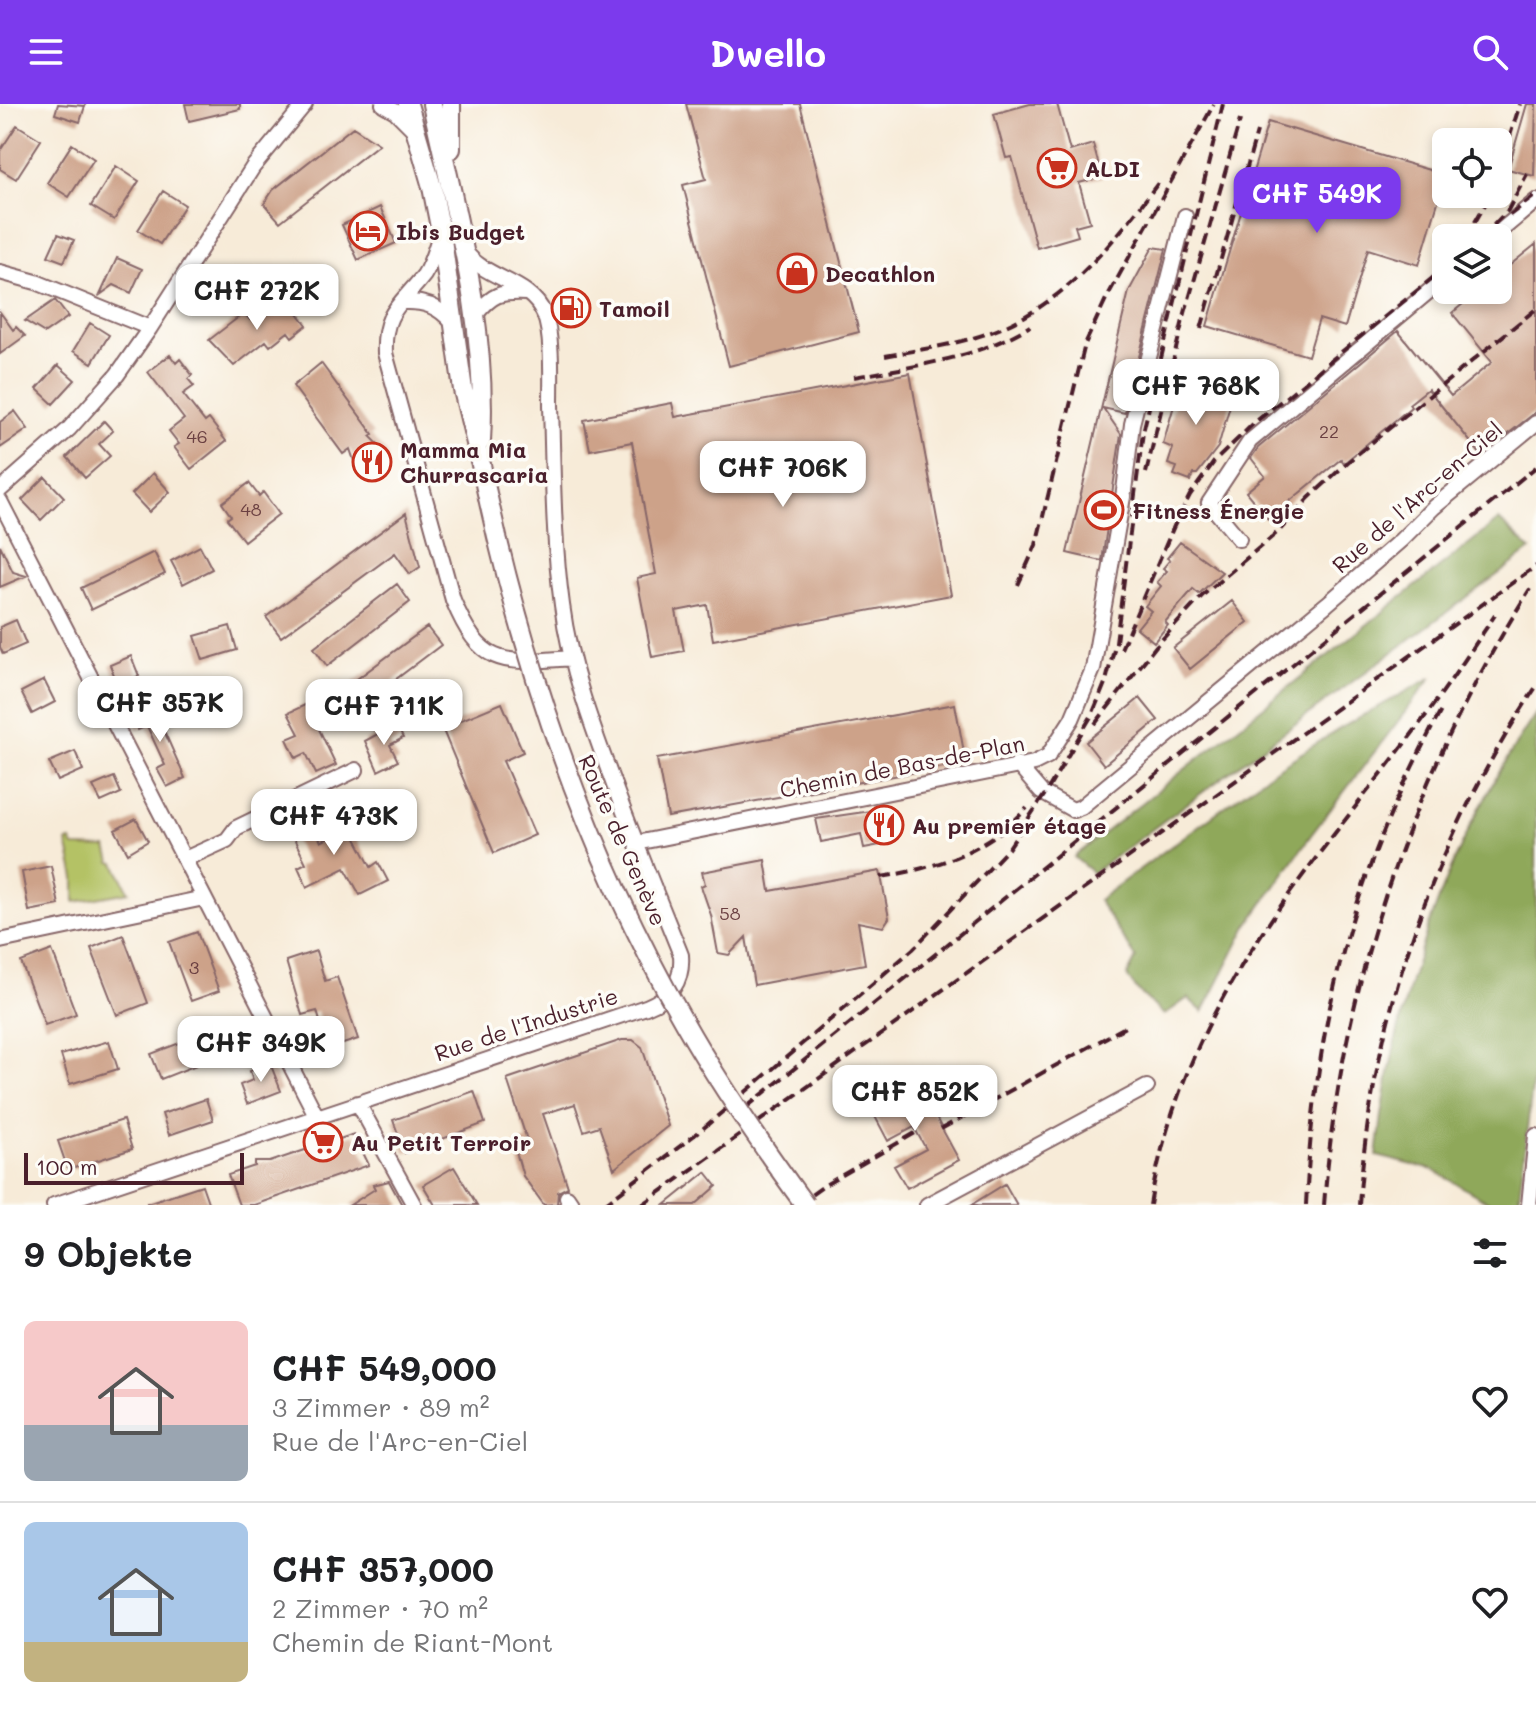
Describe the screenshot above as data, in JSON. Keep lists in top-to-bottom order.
{
  "streets": {
    "main road": ["Route de Genève"],
    "street": ["Rue de l'Arc-en-Ciel", "Chemin de Bas-de-Plan", "Rue de l'Industrie"]
  },
  "crossings": [
    ["Rue de l'Arc-en-Ciel", "Chemin de Bas-de-Plan"],
    ["Chemin de Bas-de-Plan", "Rue de l'Industrie"],
    ["Route de Genève", "Rue de l'Industrie"]
  ],
  "places": {
    "supermarket": ["ALDI", "Au Petit Terroir"],
    "hotel": ["Ibis Budget"],
    "shop": ["Decathlon"],
    "fuel station": ["Tamoil"],
    "restaurant": ["Mamma Mia Churrascaria", "Au premier étage"],
    "sports": ["Fitness Énergie"]
  },
  "house_numbers": [
    "22",
    "46",
    "48",
    "58",
    "3"
  ],
  "scale_bar": "100 m",
  "page": {
    "header": "Dwello",
    "price": [
      "CHF 549K",
      "CHF 272K",
      "CHF 768K",
      "CHF 706K",
      "CHF 357K",
      "CHF 711K",
      "CHF 473K",
      "CHF 349K",
      "CHF 852K"
    ],
    "scale": "100 m",
    "heading": "9 Objekte",
    "list": [
      {
        "name": "CHF 549,000",
        "note": "3 Zimmer · 89 m² · Rue de l'Arc-en-Ciel"
      },
      {
        "name": "CHF 357,000",
        "note": "2 Zimmer · 70 m² · Chemin de Riant-Mont"
      }
    ]
  }
}
